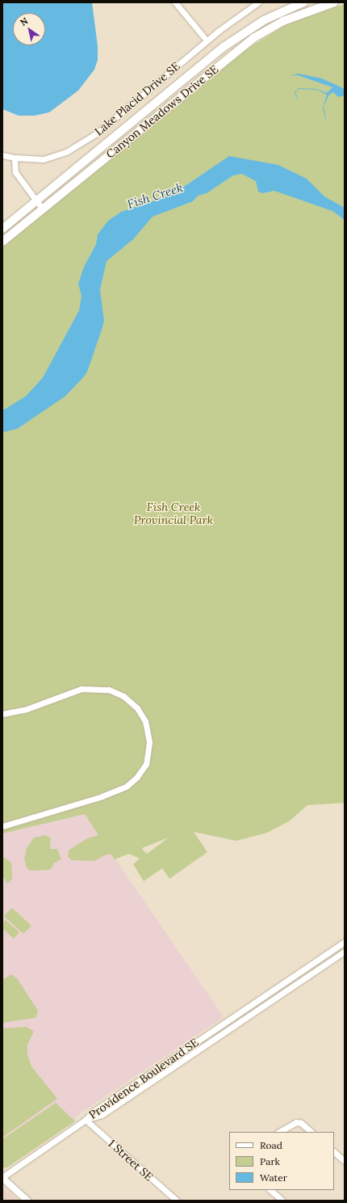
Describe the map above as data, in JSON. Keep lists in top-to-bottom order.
{
  "streets": {
    "main road": ["Canyon Meadows Drive SE"],
    "street": ["Lake Placid Drive SE", "Providence Boulevard SE", "1 Street SE"]
  },
  "crossings": [
    ["Providence Boulevard SE", "1 Street SE"]
  ],
  "water": ["Fish Creek"],
  "parks": ["Fish Creek Provincial Park"],
  "legend": ["Road", "Park", "Water"],
  "north": "top left"
}
